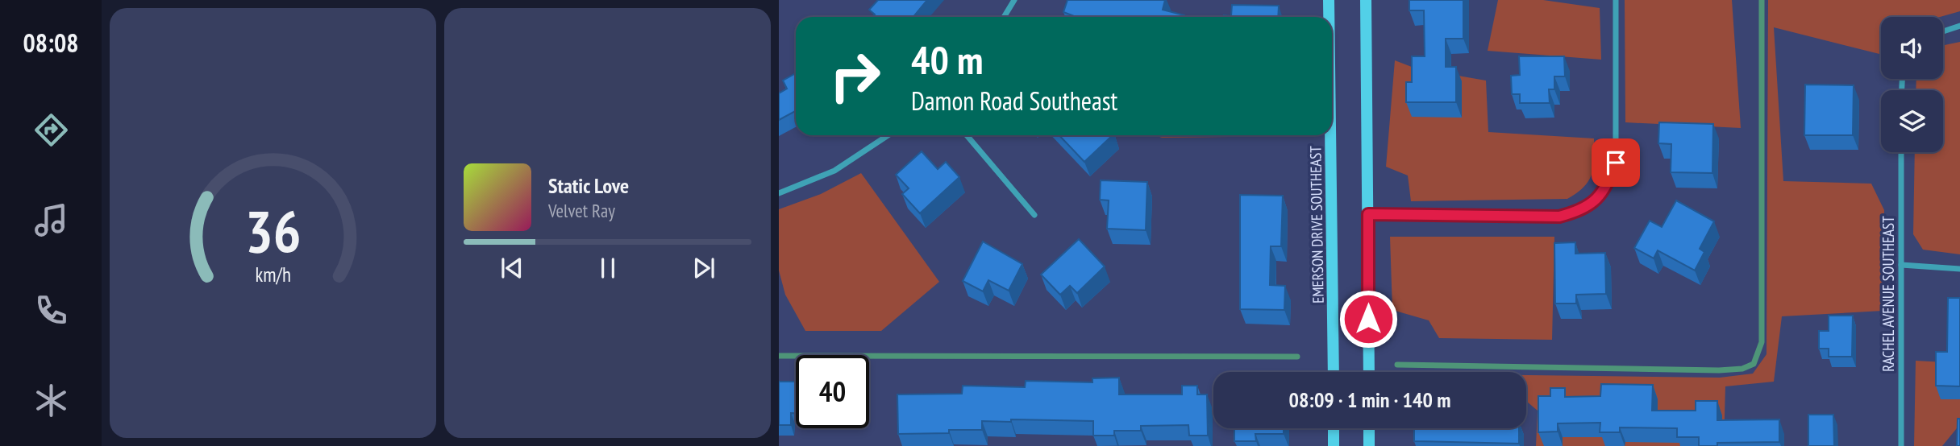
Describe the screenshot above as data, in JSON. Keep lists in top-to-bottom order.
{
  "streets": {
    "street": ["EMERSON DRIVE SOUTHEAST", "RACHEL AVENUE SOUTHEAST"]
  },
  "page": {
    "tabs": "08:08",
    "turn": ["40 m", "Damon Road Southeast"],
    "song": ["Static Love", "Velvet Ray"],
    "limit": "40",
    "trip": "08:09 · 1 min · 140 m",
    "gauge": ["36", "km/h"]
  }
}
